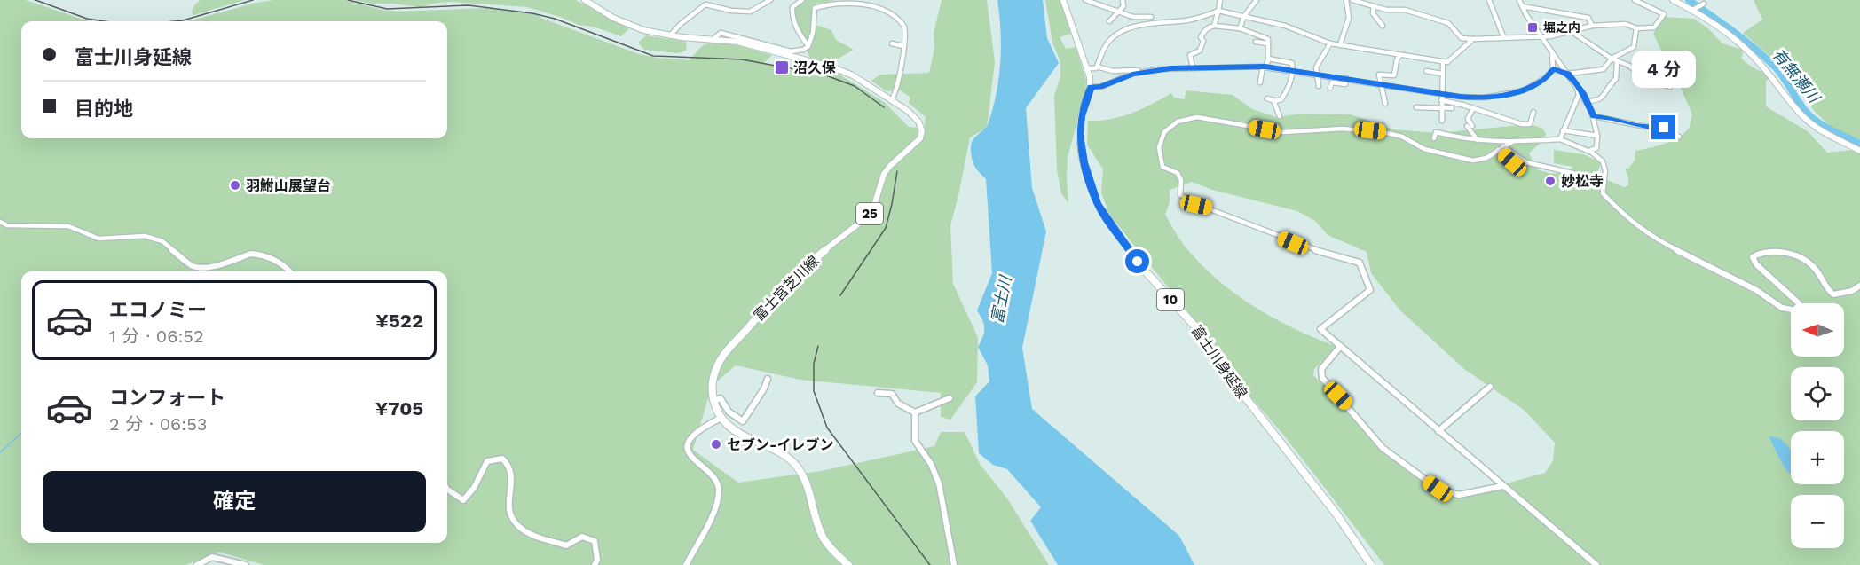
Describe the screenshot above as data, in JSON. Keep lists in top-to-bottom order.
{
  "streets": {
    "main road": [
      "25",
      "富士宮芝川線",
      "10",
      "富士川身延線"
    ]
  },
  "water": ["有無瀬川", "富士川"],
  "places": {
    "transit": ["堀之内", "沼久保"],
    "other": ["妙松寺", "羽鮒山展望台", "セブン-イレブン"]
  },
  "north": "left",
  "page": {
    "banner": ["富士川身延線", "目的地"],
    "bubble": "4 分",
    "list": [
      {
        "name": "エコノミー",
        "note": "1 分 · 06:52",
        "value": "¥522"
      },
      {
        "name": "コンフォート",
        "note": "2 分 · 06:53",
        "value": "¥705"
      }
    ],
    "map_buttons": ["+", "−"],
    "buttons": "確定"
  }
}
